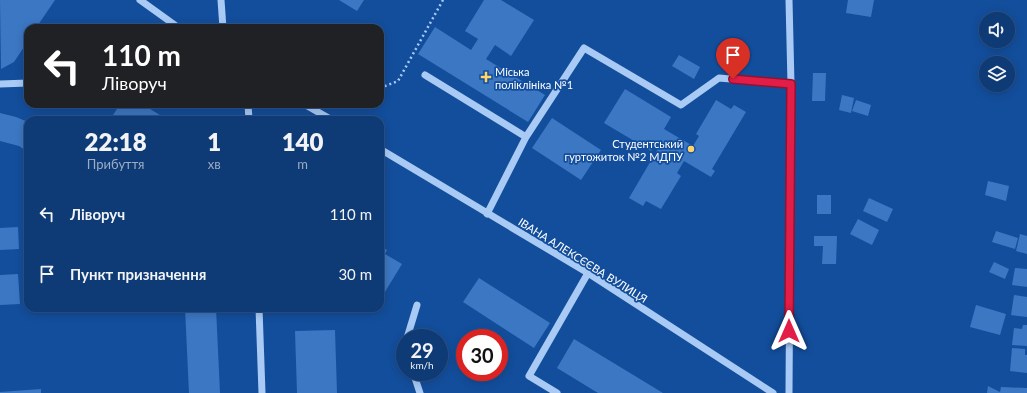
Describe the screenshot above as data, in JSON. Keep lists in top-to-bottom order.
{
  "streets": {
    "street": ["ІВАНА АЛЕКСЄЄВА ВУЛИЦЯ"]
  },
  "places": {
    "health": ["Міська поліклініка №1"],
    "other": ["Студентський гуртожиток №2 МДПУ"]
  },
  "page": {
    "turn": ["110 m", "Ліворуч"],
    "eta": [
      "22:18",
      "Прибуття",
      "1",
      "хв",
      "140",
      "m"
    ],
    "list": [
      {
        "name": "Ліворуч",
        "value": "110 m"
      },
      {
        "name": "Пункт призначення",
        "value": "30 m"
      }
    ],
    "speed": "29 km/h",
    "limit": "30"
  }
}
